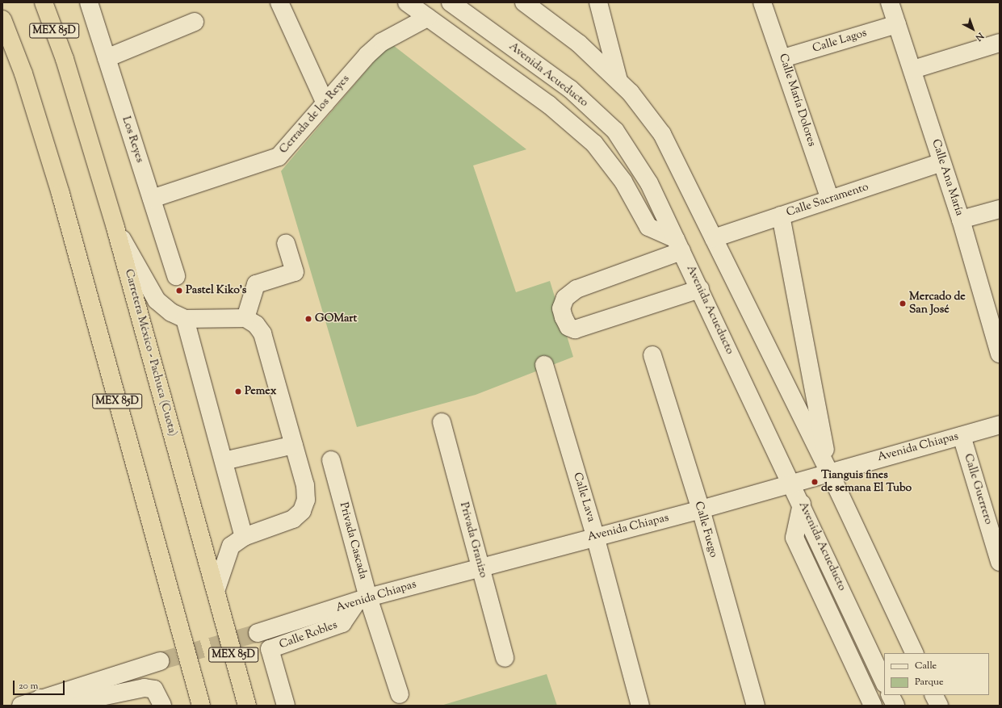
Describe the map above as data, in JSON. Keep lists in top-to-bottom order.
{
  "streets": {
    "highway": ["MEX 85D", "Carretera México - Pachuca (Cuota)"],
    "street": [
      "Calle Lagos",
      "Avenida Acueducto",
      "Calle María Dolores",
      "Cerrada de los Reyes",
      "Los Reyes",
      "Calle Ana María",
      "Calle Sacramento",
      "Avenida Chiapas",
      "Calle Guerrero",
      "Calle Lava",
      "Calle Fuego",
      "Privada Granizo",
      "Privada Cascada",
      "Calle Robles"
    ]
  },
  "crossings": [
    ["Calle Lagos", "Calle María Dolores"],
    ["Calle Lagos", "Calle Ana María"],
    ["Avenida Acueducto", "Avenida Chiapas"],
    ["Calle María Dolores", "Calle Sacramento"],
    ["Cerrada de los Reyes", "Los Reyes"],
    ["Calle Ana María", "Calle Sacramento"],
    ["Avenida Chiapas", "Calle Guerrero"],
    ["Avenida Chiapas", "Calle Lava"],
    ["Avenida Chiapas", "Calle Fuego"],
    ["Avenida Chiapas", "Privada Granizo"],
    ["Avenida Chiapas", "Privada Cascada"],
    ["Avenida Chiapas", "Calle Robles"],
    ["Privada Cascada", "Calle Robles"]
  ],
  "places": [
    "Pastel Kiko's",
    "Mercado de San José",
    "GOMart",
    "Pemex",
    "Tianguis fines de semana El Tubo"
  ],
  "legend": ["Calle", "Parque"],
  "scale_bar": "20 m",
  "north": "bottom right"
}
